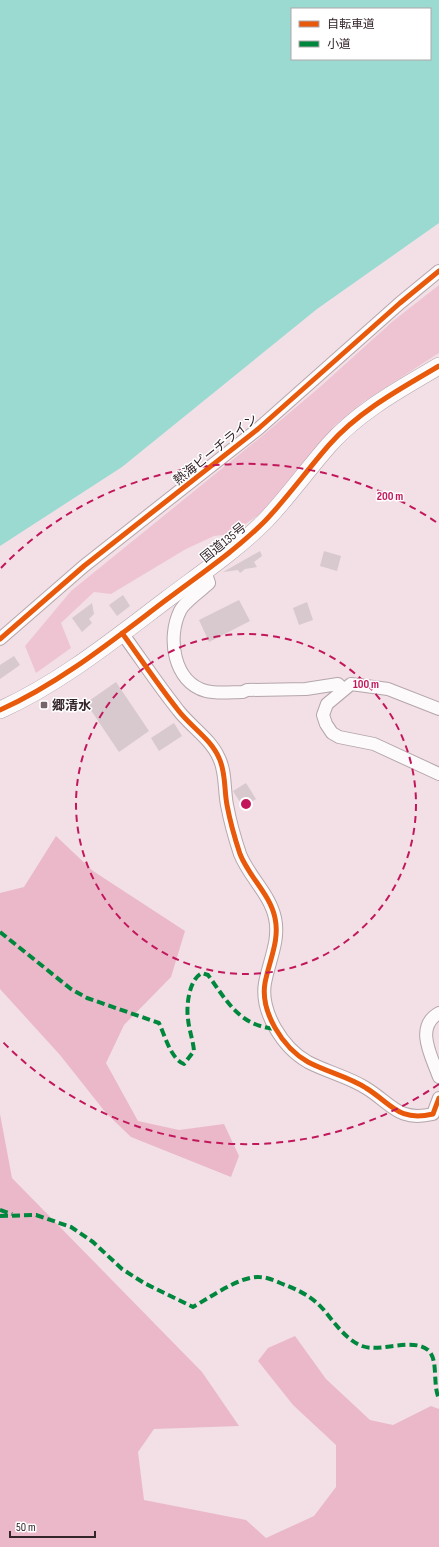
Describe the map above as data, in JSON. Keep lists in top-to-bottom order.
{
  "streets": {
    "highway": ["国道135号"],
    "street": ["熱海ビーチライン"]
  },
  "places": {
    "transit": ["郷清水"]
  },
  "legend": ["自転車道", "小道"],
  "scale_bar": "50 m",
  "rings": ["200 m", "100 m"]
}
